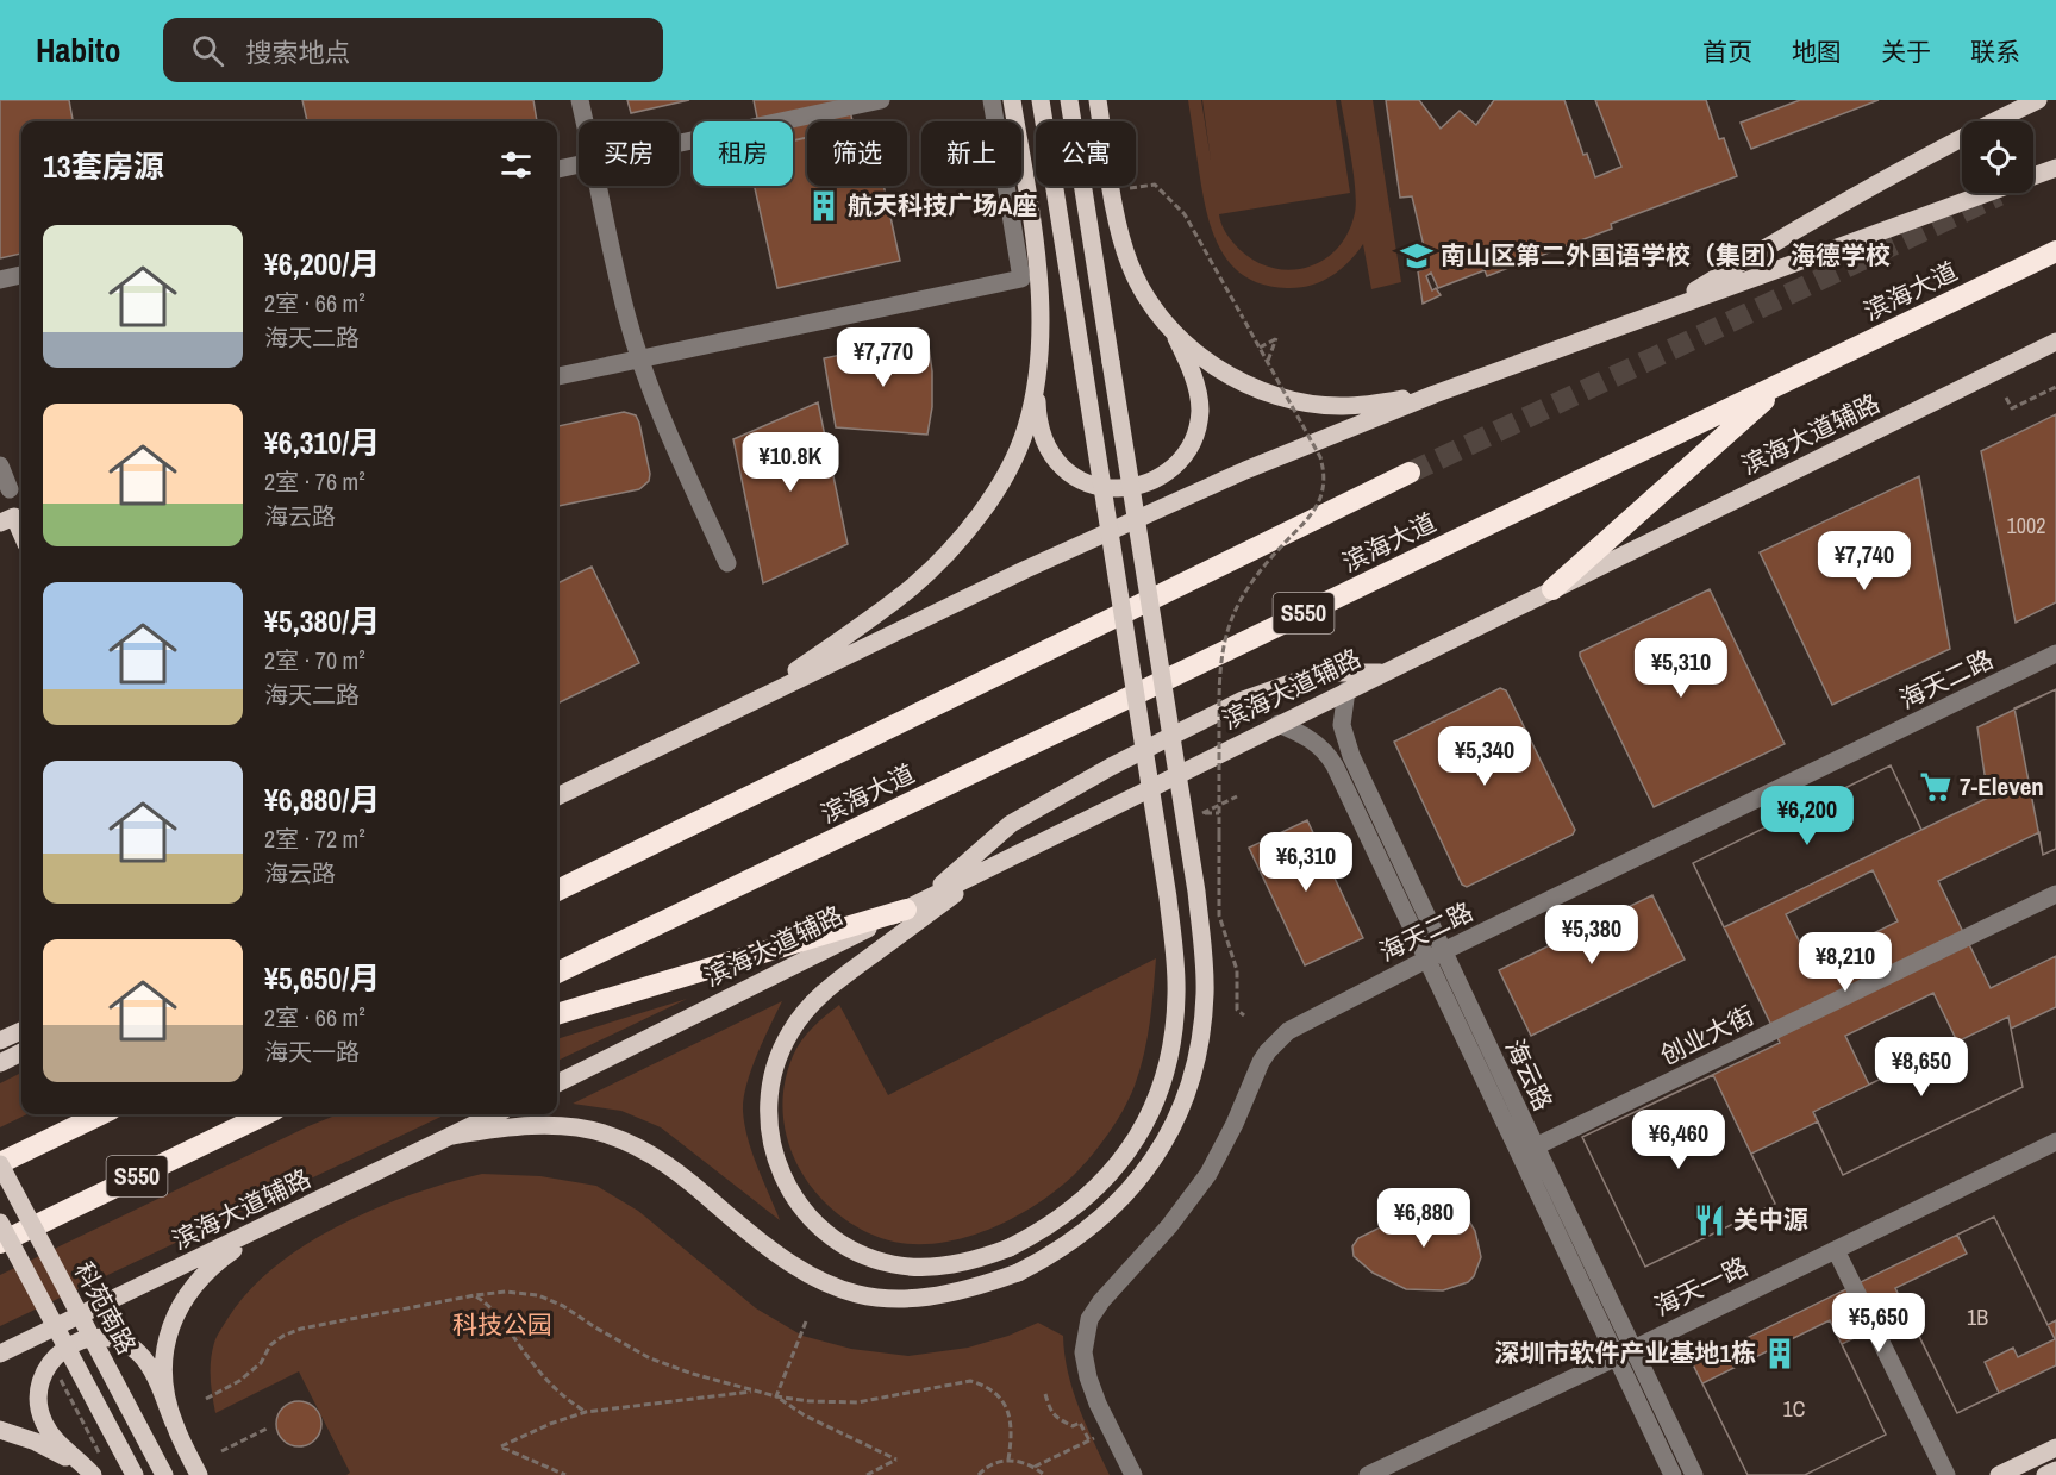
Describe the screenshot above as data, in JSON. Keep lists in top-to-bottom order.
{
  "streets": {
    "highway": ["滨海大道", "S550"],
    "main road": ["滨海大道辅路", "科苑南路"],
    "street": [
      "海天二路",
      "创业大街",
      "海云路",
      "海天一路"
    ]
  },
  "crossings": [
    ["滨海大道辅路", "海云路"],
    ["海天二路", "海云路"],
    ["创业大街", "海云路"],
    ["海云路", "海天一路"]
  ],
  "parks": ["科技公园"],
  "places": {
    "building": ["航天科技广场A座", "深圳市软件产业基地1栋"],
    "school or university": ["南山区第二外国语学校（集团）海德学校"],
    "supermarket": ["7-Eleven"],
    "restaurant": ["关中源"]
  },
  "house_numbers": ["1002", "1B", "1C"],
  "page": {
    "header": "Habito",
    "search": "搜索地点",
    "nav": [
      "首页",
      "地图",
      "关于",
      "联系"
    ],
    "chip": [
      "买房",
      "租房",
      "筛选",
      "新上",
      "公寓"
    ],
    "heading": "13套房源",
    "list": [
      {
        "name": "¥6,200/月",
        "note": "2室 · 66 m² · 海天二路"
      },
      {
        "name": "¥6,310/月",
        "note": "2室 · 76 m² · 海云路"
      },
      {
        "name": "¥5,380/月",
        "note": "2室 · 70 m² · 海天二路"
      },
      {
        "name": "¥6,880/月",
        "note": "2室 · 72 m² · 海云路"
      },
      {
        "name": "¥5,650/月",
        "note": "2室 · 66 m² · 海天一路"
      }
    ],
    "price": [
      "¥7,770",
      "¥10.8K",
      "¥7,740",
      "¥5,310",
      "¥5,340",
      "¥6,200",
      "¥6,310",
      "¥5,380",
      "¥8,210",
      "¥8,650",
      "¥6,460",
      "¥6,880",
      "¥5,650"
    ]
  }
}
